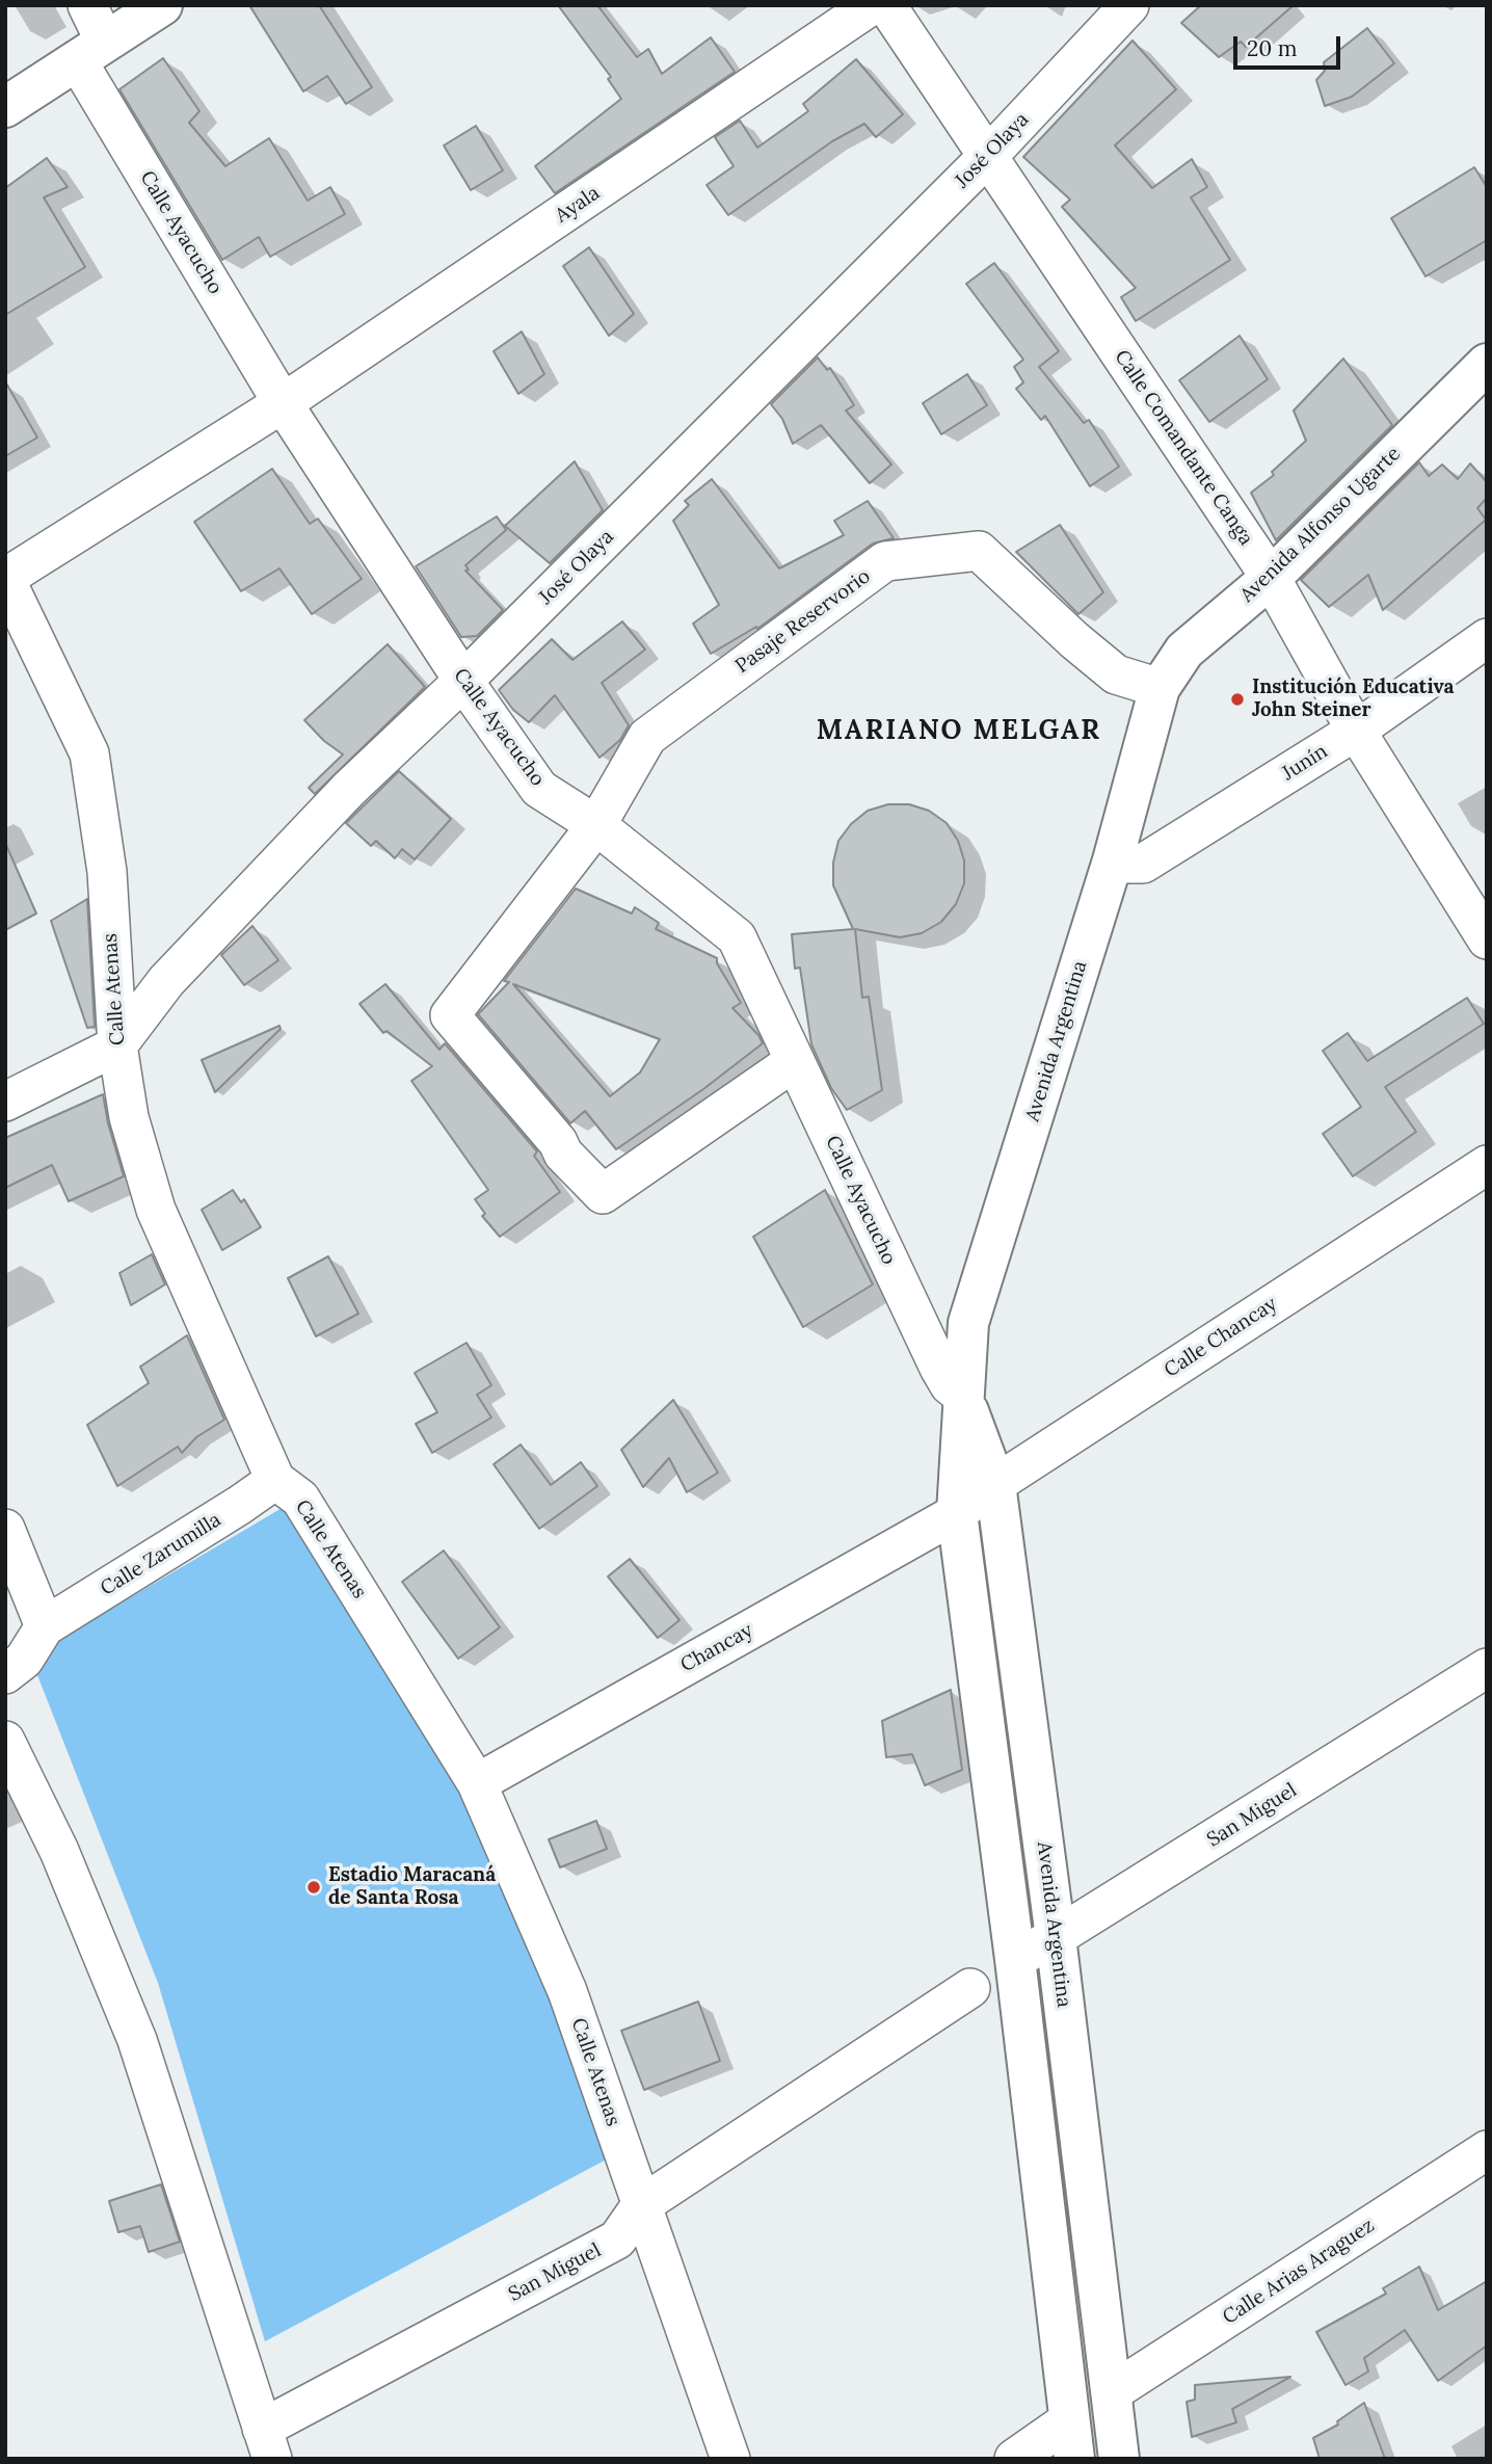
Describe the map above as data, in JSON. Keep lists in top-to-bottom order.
{
  "streets": {
    "street": [
      "José Olaya",
      "Ayala",
      "Calle Ayacucho",
      "Calle Comandante Canga",
      "Avenida Alfonso Ugarte",
      "Pasaje Reservorio",
      "Junín",
      "Calle Atenas",
      "Avenida Argentina",
      "Calle Chancay",
      "Calle Zarumilla",
      "Chancay",
      "San Miguel",
      "Calle Arias Araguez"
    ]
  },
  "crossings": [
    ["José Olaya", "Calle Ayacucho"],
    ["José Olaya", "Calle Comandante Canga"],
    ["José Olaya", "Calle Atenas"],
    ["Ayala", "Calle Ayacucho"],
    ["Ayala", "Calle Atenas"],
    ["Calle Ayacucho", "Pasaje Reservorio"],
    ["Calle Ayacucho", "Avenida Argentina"],
    ["Calle Comandante Canga", "Avenida Alfonso Ugarte"],
    ["Calle Comandante Canga", "Junín"],
    ["Avenida Alfonso Ugarte", "Pasaje Reservorio"],
    ["Avenida Alfonso Ugarte", "Avenida Argentina"],
    ["Pasaje Reservorio", "Avenida Argentina"],
    ["Junín", "Avenida Argentina"],
    ["Calle Atenas", "Calle Zarumilla"],
    ["Calle Atenas", "Chancay"],
    ["Calle Atenas", "San Miguel"],
    ["Avenida Argentina", "Calle Chancay"],
    ["Avenida Argentina", "Chancay"],
    ["Avenida Argentina", "San Miguel"],
    ["Avenida Argentina", "Calle Arias Araguez"],
    ["Calle Chancay", "Chancay"]
  ],
  "districts": ["MARIANO MELGAR"],
  "places": ["Institución Educativa John Steiner", "Estadio Maracaná de Santa Rosa"],
  "scale_bar": "20 m"
}
